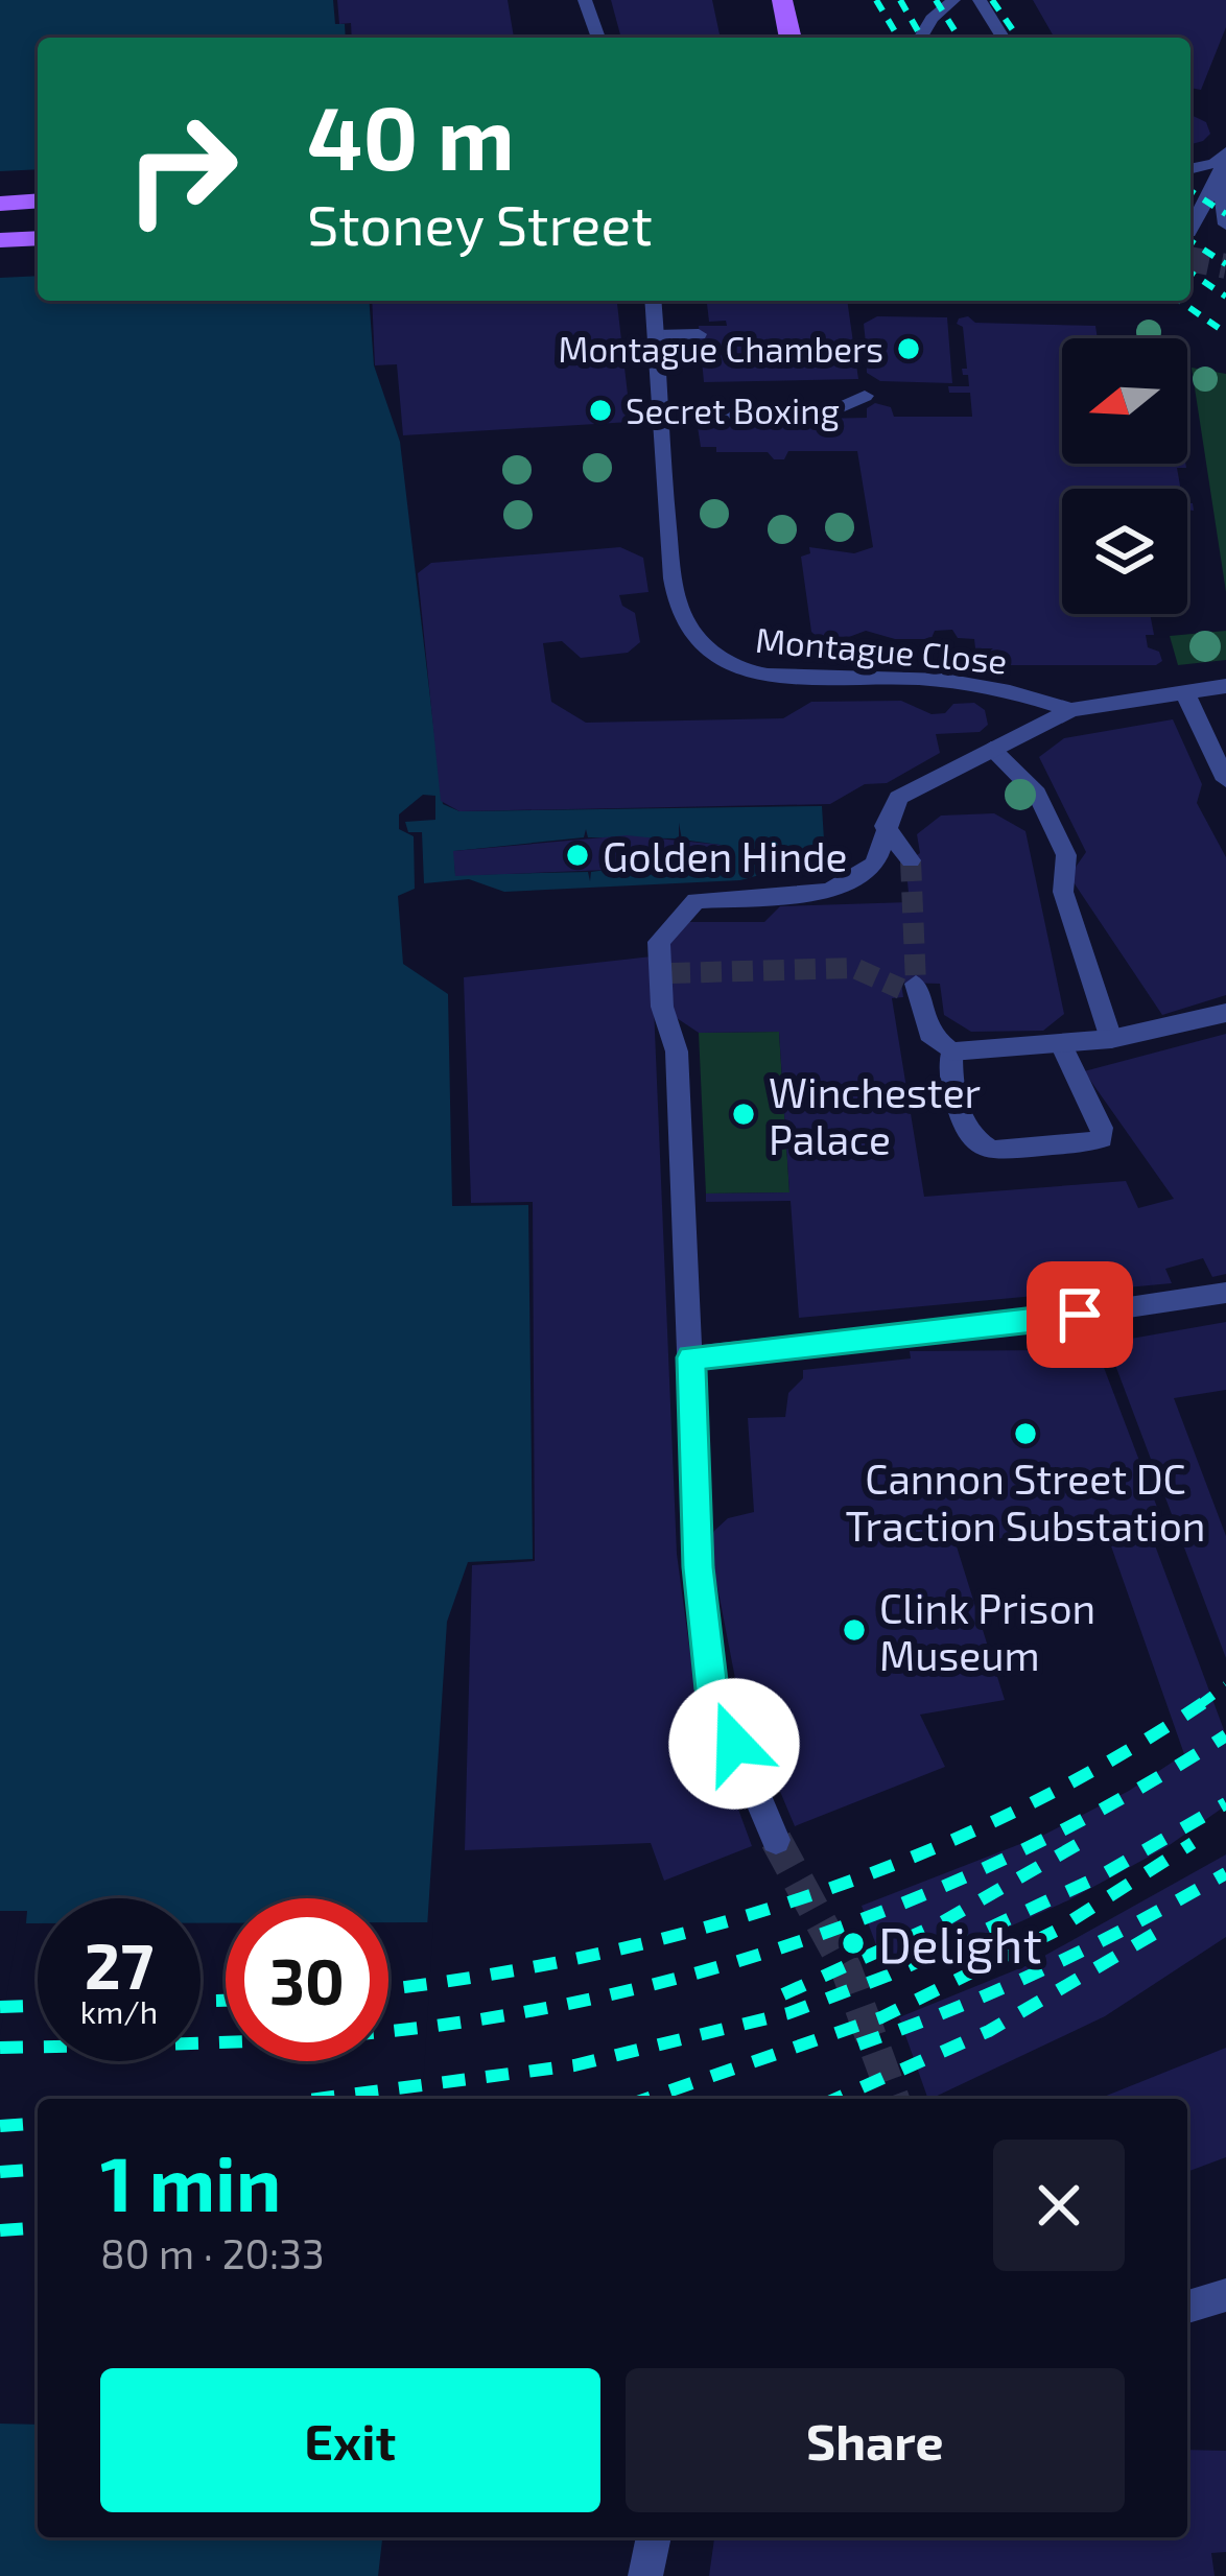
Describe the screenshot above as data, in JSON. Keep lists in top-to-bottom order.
{
  "streets": {
    "street": ["Montague Close"]
  },
  "places": [
    "Montague Chambers",
    "Secret Boxing",
    "Golden Hinde",
    "Winchester Palace",
    "Cannon Street DC Traction Substation",
    "Clink Prison Museum",
    "Delight"
  ],
  "north": "left",
  "page": {
    "turn": ["40 m", "Stoney Street"],
    "speed": "27 km/h",
    "limit": "30",
    "heading": ["1 min", "80 m · 20:33"],
    "buttons": ["Exit", "Share"]
  }
}
